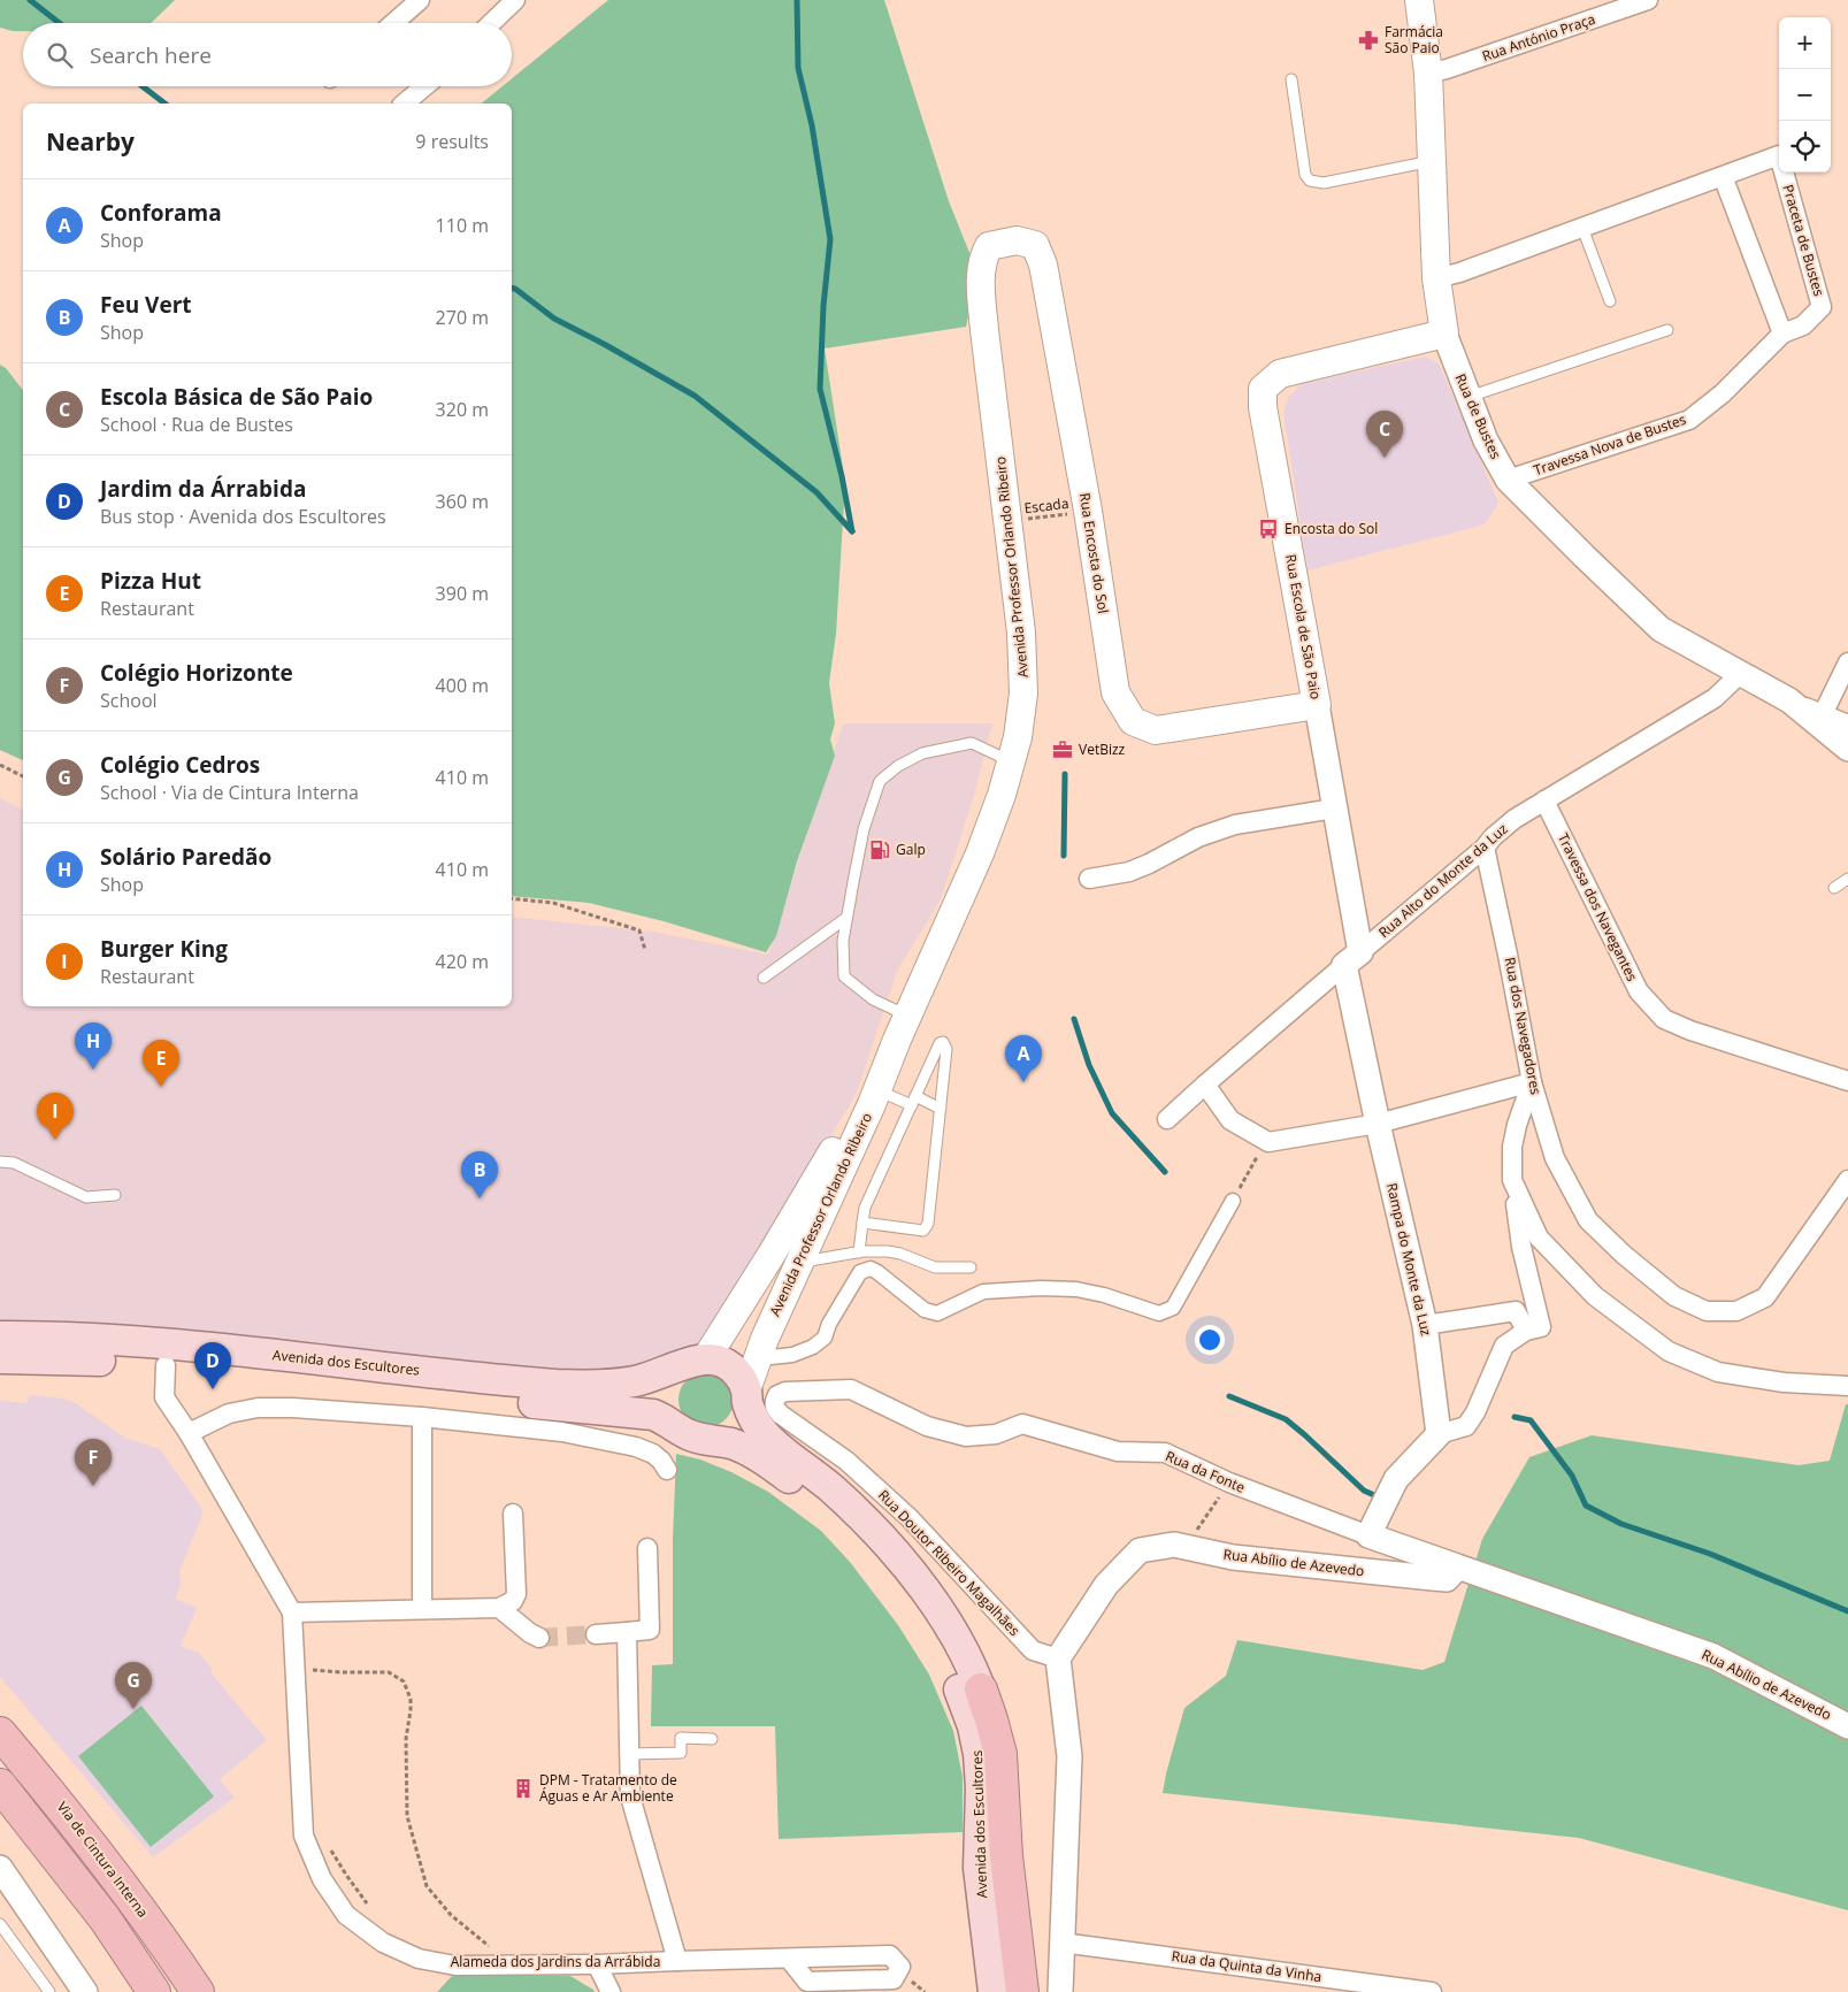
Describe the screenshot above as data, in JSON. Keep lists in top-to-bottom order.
{
  "streets": {
    "highway": ["Via de Cintura Interna"],
    "main road": [
      "Rua de Bustes",
      "Rua Encosta do Sol",
      "Avenida Professor Orlando Ribeiro",
      "Rua Escola de São Paio",
      "Avenida dos Escultores"
    ],
    "street": [
      "Rua António Praça",
      "Praceta de Bustes",
      "Travessa Nova de Bustes",
      "Rua Alto do Monte da Luz",
      "Travessa dos Navegantes",
      "Rua dos Navegadores",
      "Rampa do Monte da Luz",
      "Rua da Fonte",
      "Rua Doutor Ribeiro Magalhães",
      "Rua Abílio de Azevedo",
      "Alameda dos Jardins da Arrábida",
      "Rua da Quinta da Vinha"
    ],
    "path": ["Escada"]
  },
  "crossings": [
    ["Rua António Praça", "Rua de Bustes"],
    ["Praceta de Bustes", "Rua de Bustes"],
    ["Praceta de Bustes", "Travessa Nova de Bustes"],
    ["Rua de Bustes", "Travessa Nova de Bustes"],
    ["Rua de Bustes", "Rua Escola de São Paio"],
    ["Rua de Bustes", "Rua Alto do Monte da Luz"],
    ["Escada", "Rua Encosta do Sol"],
    ["Escada", "Avenida Professor Orlando Ribeiro"],
    ["Rua Encosta do Sol", "Avenida Professor Orlando Ribeiro"],
    ["Rua Encosta do Sol", "Rua Escola de São Paio"],
    ["Avenida Professor Orlando Ribeiro", "Avenida dos Escultores"],
    ["Rua Escola de São Paio", "Rua Alto do Monte da Luz"],
    ["Rua Escola de São Paio", "Rampa do Monte da Luz"],
    ["Rua Alto do Monte da Luz", "Travessa dos Navegantes"],
    ["Rua Alto do Monte da Luz", "Rua dos Navegadores"],
    ["Rua Alto do Monte da Luz", "Rampa do Monte da Luz"],
    ["Avenida dos Escultores", "Alameda dos Jardins da Arrábida"],
    ["Rua da Fonte", "Rua Doutor Ribeiro Magalhães"],
    ["Rua da Fonte", "Rua Abílio de Azevedo"],
    ["Rua Doutor Ribeiro Magalhães", "Rua Abílio de Azevedo"]
  ],
  "places": {
    "pharmacy": ["Farmácia São Paio"],
    "bus stop": ["Encosta do Sol"],
    "office": ["VetBizz"],
    "fuel station": ["Galp"],
    "building": ["DPM - Tratamento de Águas e Ar Ambiente"]
  },
  "page": {
    "map_buttons": ["+", "−"],
    "search": "Search here",
    "heading": ["Nearby", "9 results"],
    "list": [
      {
        "mark": "A",
        "name": "Conforama",
        "note": "Shop",
        "value": "110 m"
      },
      {
        "mark": "B",
        "name": "Feu Vert",
        "note": "Shop",
        "value": "270 m"
      },
      {
        "mark": "C",
        "name": "Escola Básica de São Paio",
        "note": "School · Rua de Bustes",
        "value": "320 m"
      },
      {
        "mark": "D",
        "name": "Jardim da Árrabida",
        "note": "Bus stop · Avenida dos Escultores",
        "value": "360 m"
      },
      {
        "mark": "E",
        "name": "Pizza Hut",
        "note": "Restaurant",
        "value": "390 m"
      },
      {
        "mark": "F",
        "name": "Colégio Horizonte",
        "note": "School",
        "value": "400 m"
      },
      {
        "mark": "G",
        "name": "Colégio Cedros",
        "note": "School · Via de Cintura Interna",
        "value": "410 m"
      },
      {
        "mark": "H",
        "name": "Solário Paredão",
        "note": "Shop",
        "value": "410 m"
      },
      {
        "mark": "I",
        "name": "Burger King",
        "note": "Restaurant",
        "value": "420 m"
      }
    ],
    "pins": [
      "C",
      "H",
      "A",
      "E",
      "I",
      "B",
      "D",
      "F",
      "G"
    ]
  }
}
